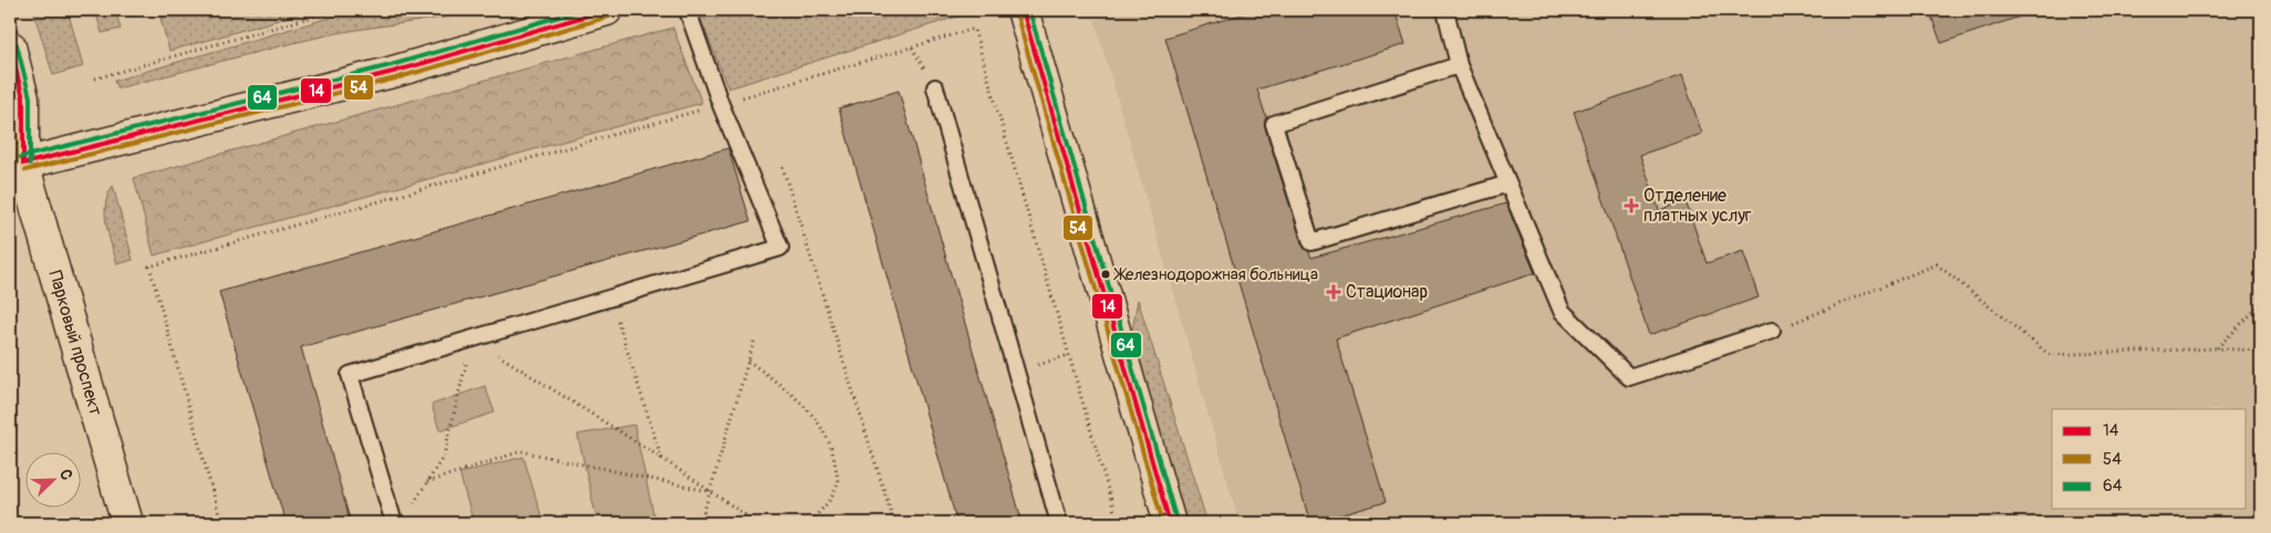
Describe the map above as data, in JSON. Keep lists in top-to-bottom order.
{
  "streets": {
    "main road": ["Парковый проспект"]
  },
  "places": {
    "health": ["Отделение платных услуг", "Стационар"],
    "other": ["Железнодорожная больница"]
  },
  "lines": ["transit line 14", "transit line 64", "transit line 54"],
  "legend": ["14", "54", "64"],
  "north": "top right"
}
